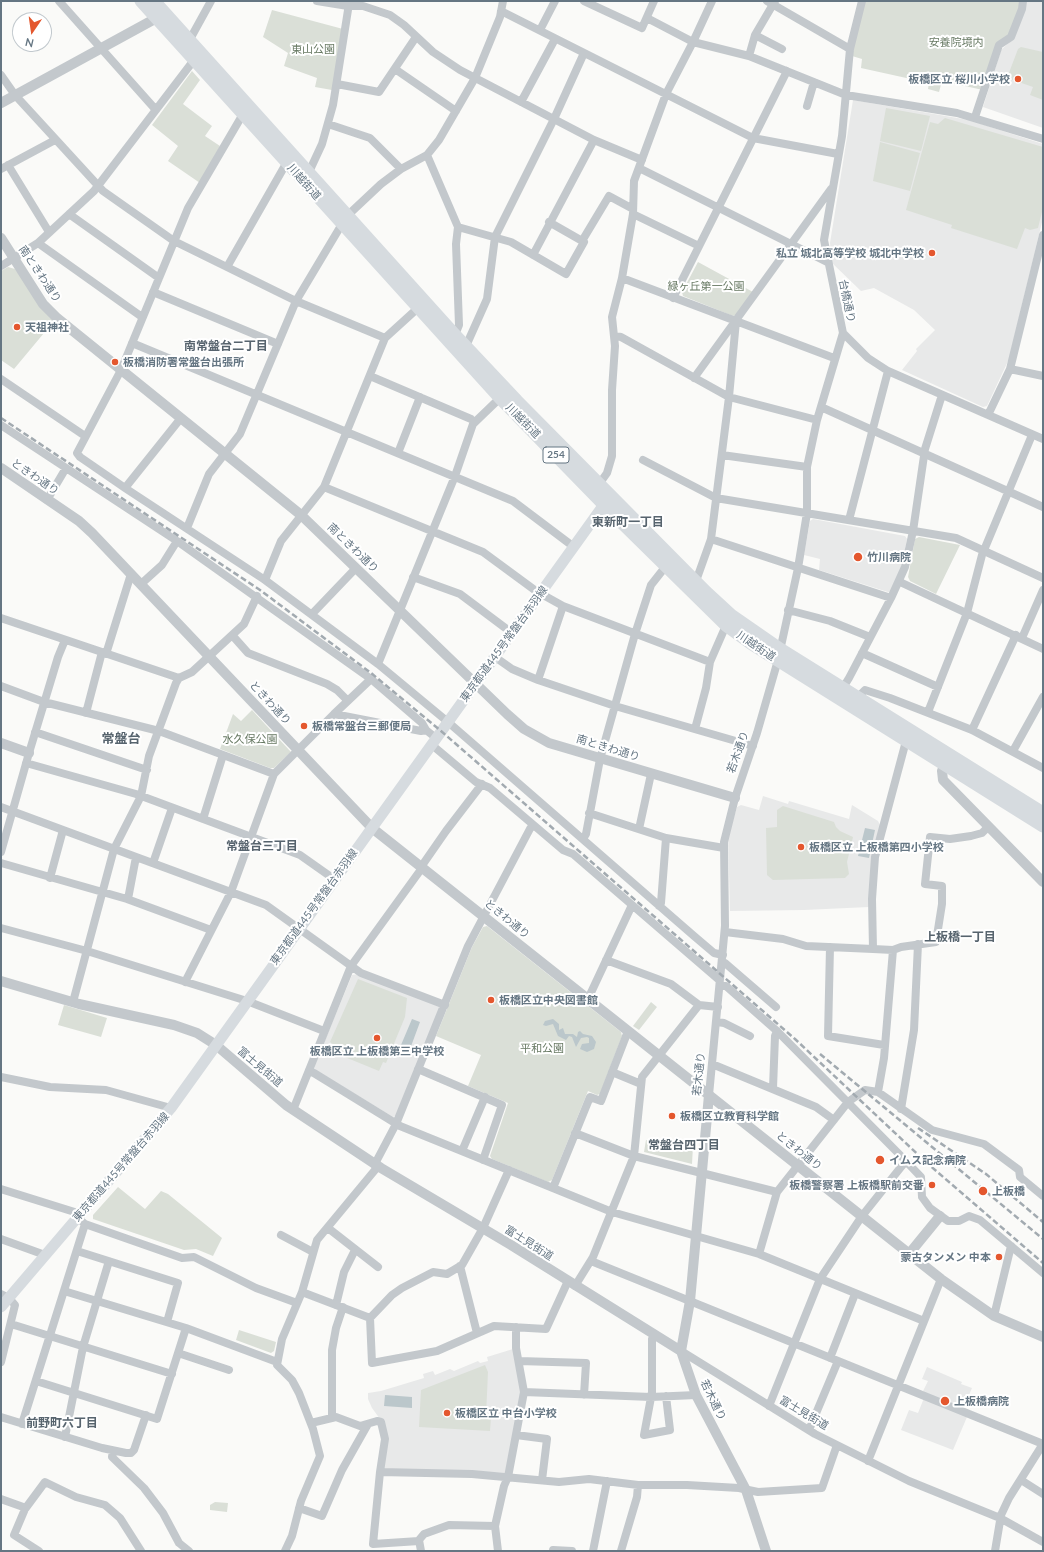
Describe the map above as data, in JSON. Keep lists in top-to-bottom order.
{
  "streets": {
    "highway": ["川越街道", "254"],
    "main road": ["東京都道445号常盤台赤羽線"],
    "street": [
      "南ときわ通り",
      "台橋通り",
      "ときわ通り",
      "若木通り",
      "富士見街道"
    ]
  },
  "crossings": [
    ["川越街道", "台橋通り"],
    ["川越街道", "東京都道445号常盤台赤羽線"],
    ["川越街道", "若木通り"],
    ["南ときわ通り", "東京都道445号常盤台赤羽線"],
    ["南ときわ通り", "若木通り"],
    ["台橋通り", "若木通り"],
    ["ときわ通り", "東京都道445号常盤台赤羽線"],
    ["ときわ通り", "若木通り"],
    ["東京都道445号常盤台赤羽線", "富士見街道"],
    ["若木通り", "富士見街道"]
  ],
  "districts": [
    "南常盤台二丁目",
    "東新町一丁目",
    "常盤台",
    "常盤台三丁目",
    "上板橋一丁目",
    "常盤台四丁目",
    "前野町六丁目"
  ],
  "parks": [
    "安養院境内",
    "東山公園",
    "緑ヶ丘第一公園",
    "水久保公園",
    "平和公園"
  ],
  "places": [
    "板橋区立 桜川小学校",
    "私立 城北高等学校 城北中学校",
    "天祖神社",
    "板橋消防署常盤台出張所",
    "竹川病院",
    "板橋常盤台三郵便局",
    "板橋区立 上板橋第四小学校",
    "板橋区立中央図書館",
    "板橋区立 上板橋第三中学校",
    "板橋区立教育科学館",
    "イムス記念病院",
    "板橋警察署 上板橋駅前交番",
    "上板橋",
    "蒙古タンメン 中本",
    "上板橋病院",
    "板橋区立 中台小学校"
  ],
  "north": "bottom"
}
